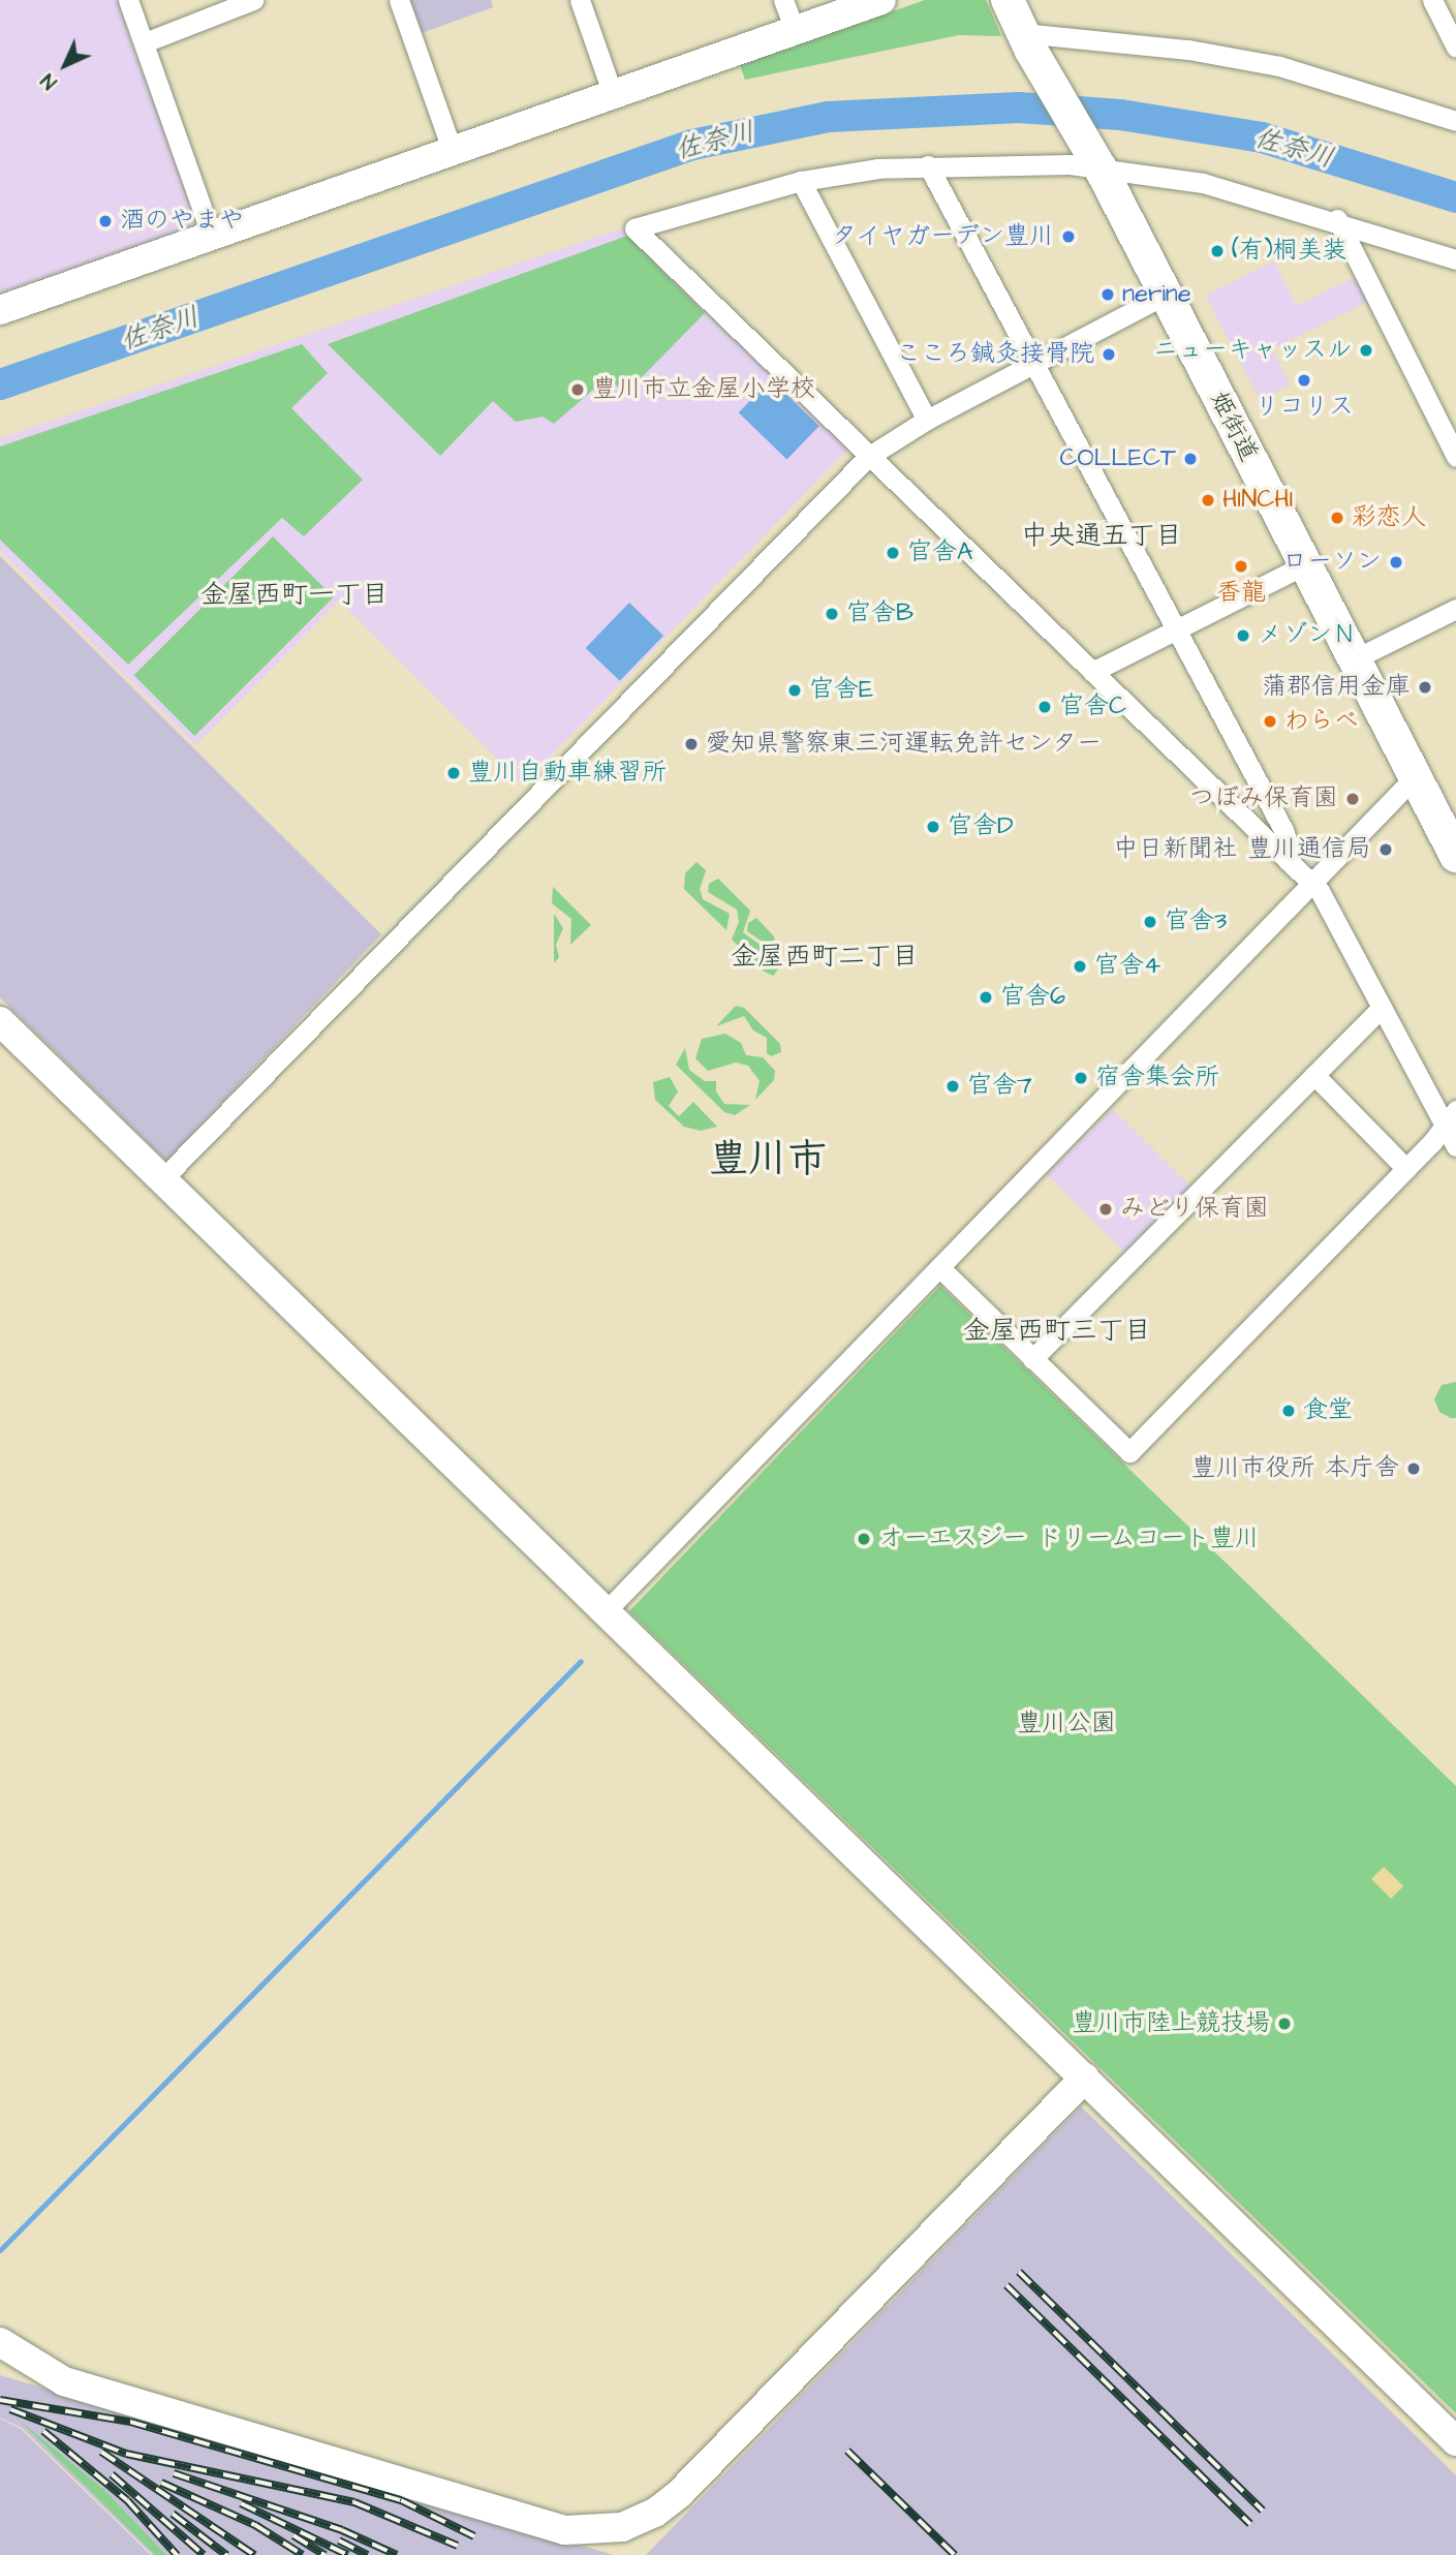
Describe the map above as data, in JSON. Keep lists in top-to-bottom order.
{
  "streets": {
    "main road": ["姫街道"]
  },
  "districts": [
    "中央通五丁目",
    "金屋西町一丁目",
    "金屋西町二丁目",
    "豊川市",
    "金屋西町三丁目"
  ],
  "water": ["佐奈川"],
  "parks": ["豊川公園"],
  "places": [
    "酒のやまや",
    "タイヤガーデン豊川",
    "(有)桐美装",
    "nerine",
    "ニューキャッスル",
    "こころ鍼灸接骨院",
    "リコリス",
    "豊川市立金屋小学校",
    "COLLECT",
    "HINCHI",
    "彩恋人",
    "官舎A",
    "ローソン",
    "香龍",
    "官舎B",
    "メゾンＮ",
    "蒲郡信用金庫",
    "官舎E",
    "官舎C",
    "わらべ",
    "愛知県警察東三河運転免許センター",
    "豊川自動車練習所",
    "つぼみ保育園",
    "官舎D",
    "中日新聞社 豊川通信局",
    "官舎3",
    "官舎4",
    "官舎6",
    "宿舎集会所",
    "官舎7",
    "みどり保育園",
    "食堂",
    "豊川市役所 本庁舎",
    "オーエスジー ドリームコート豊川",
    "豊川市陸上競技場"
  ],
  "north": "bottom left"
}
